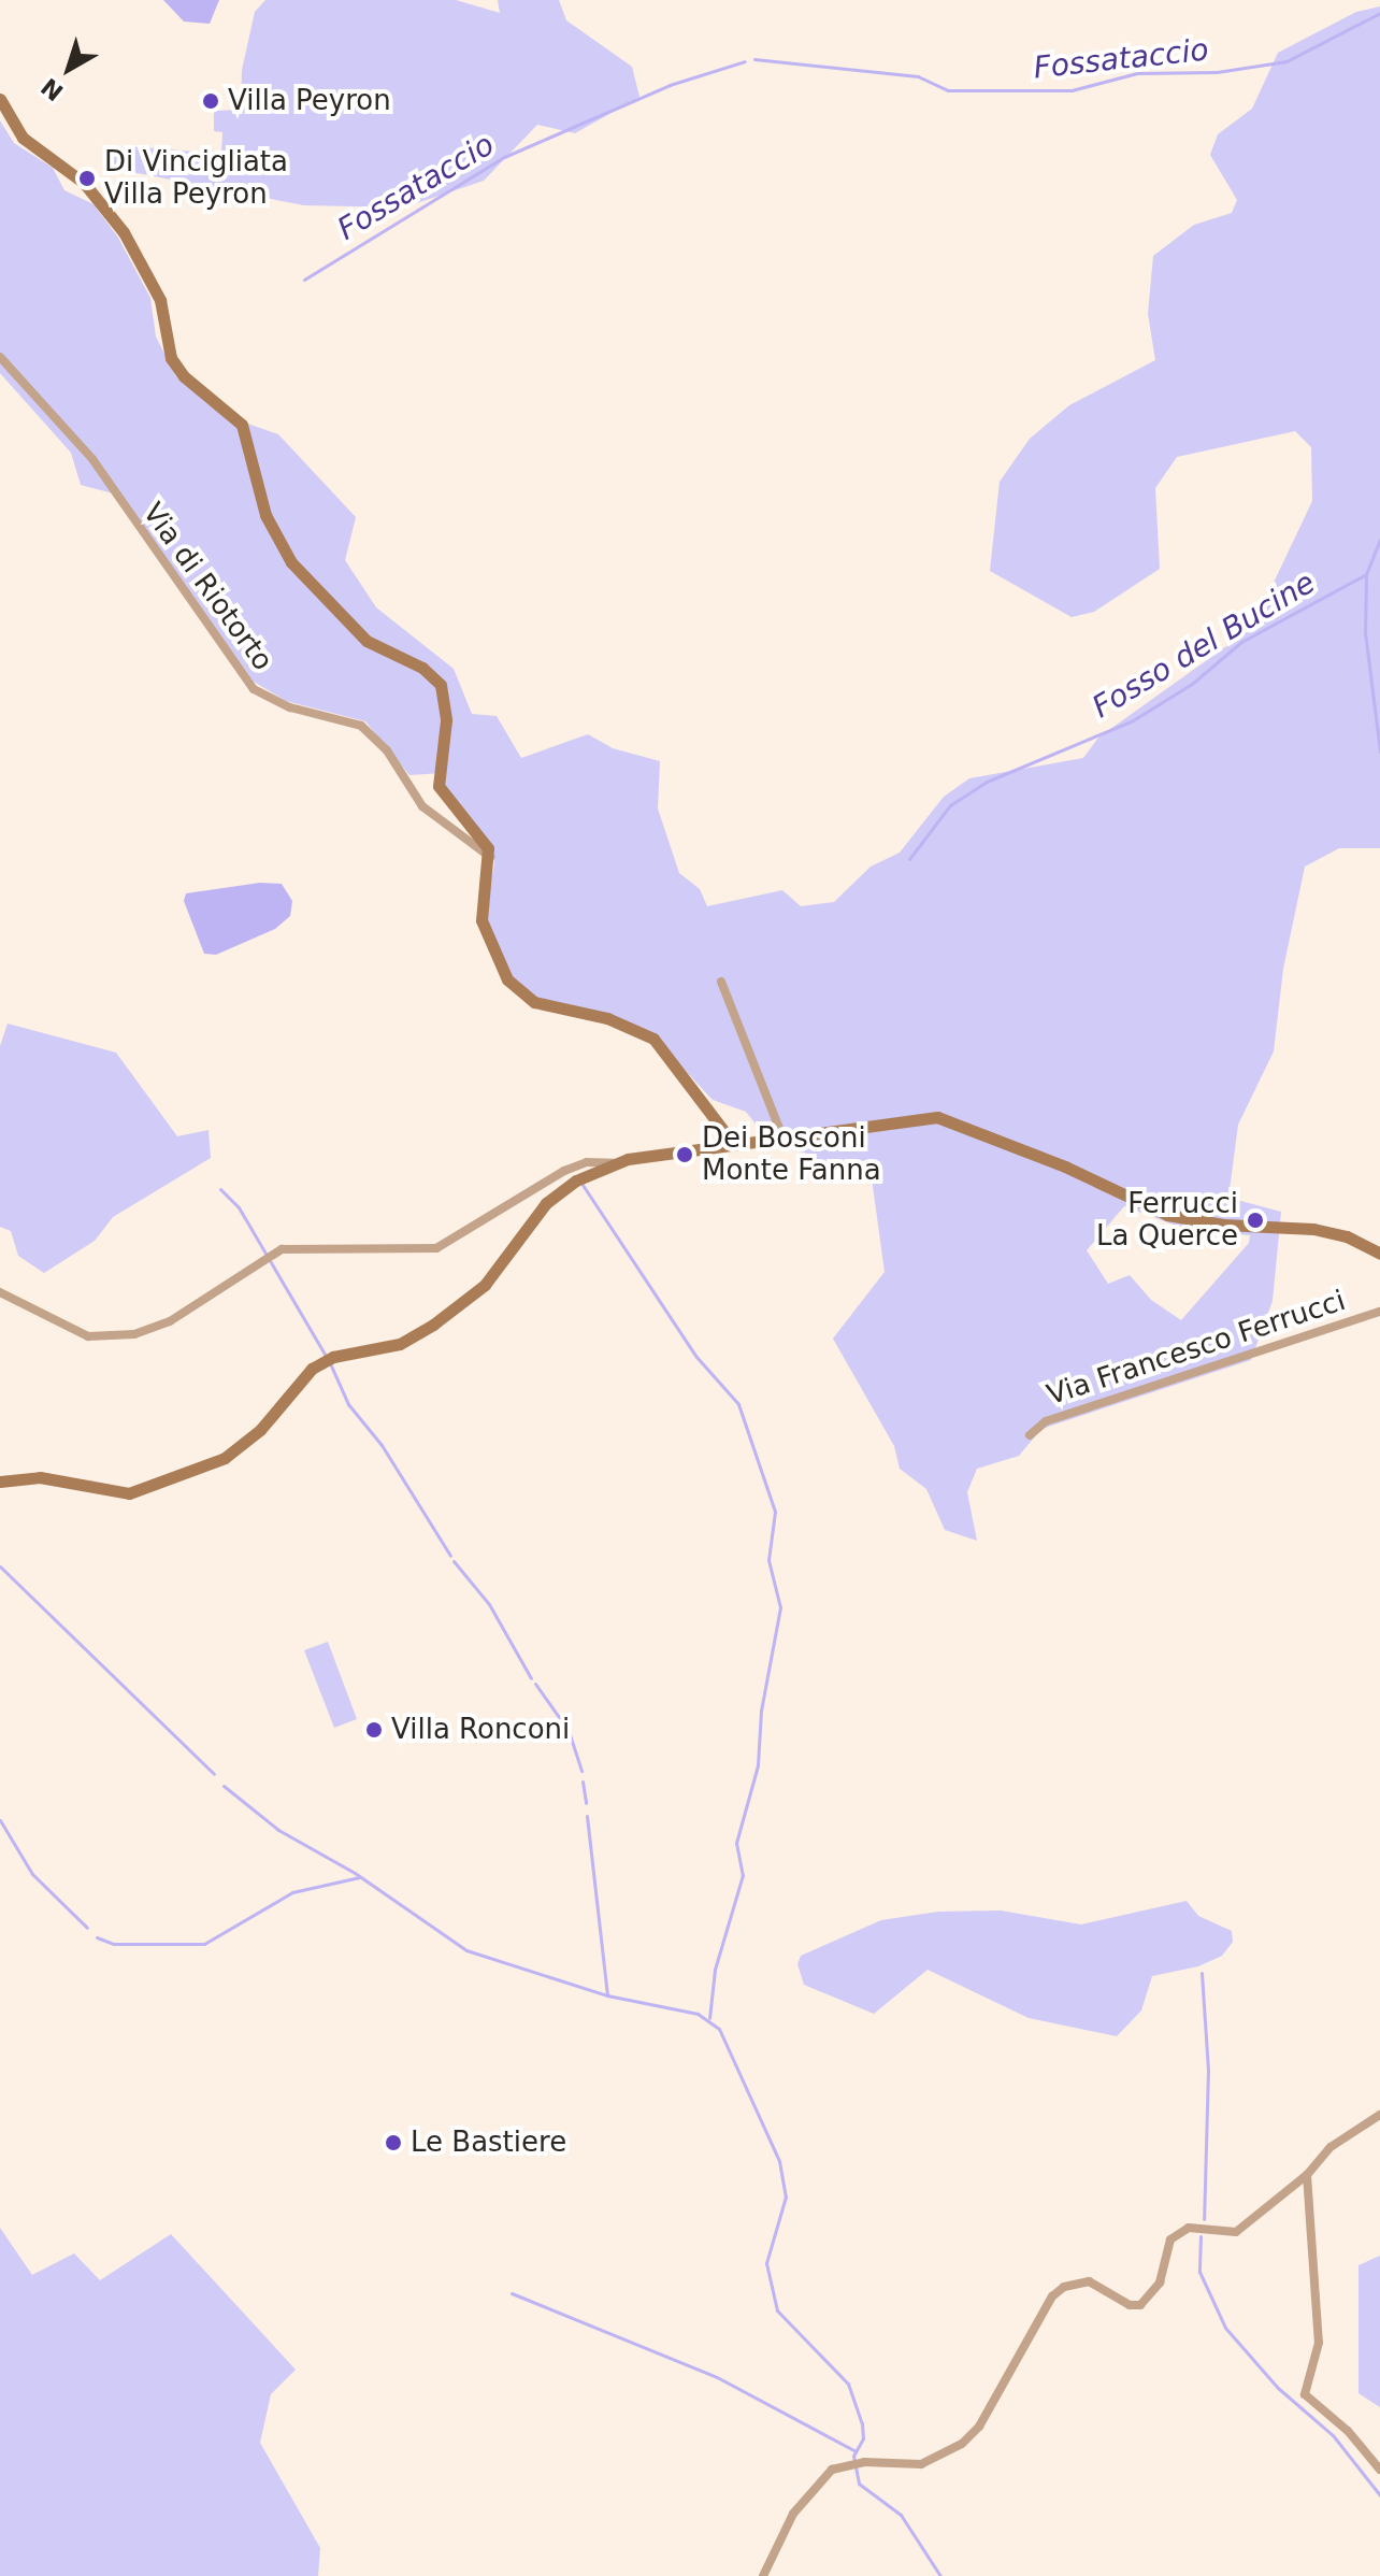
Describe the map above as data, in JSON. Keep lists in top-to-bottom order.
{
  "streets": {
    "street": ["Via di Riotorto", "Via Francesco Ferrucci"]
  },
  "water": ["Fossataccio", "Fosso del Bucine"],
  "places": [
    "Villa Peyron",
    "Di Vincigliata Villa Peyron",
    "Dei Bosconi Monte Fanna",
    "Ferrucci La Querce",
    "Villa Ronconi",
    "Le Bastiere"
  ],
  "north": "bottom left"
}
